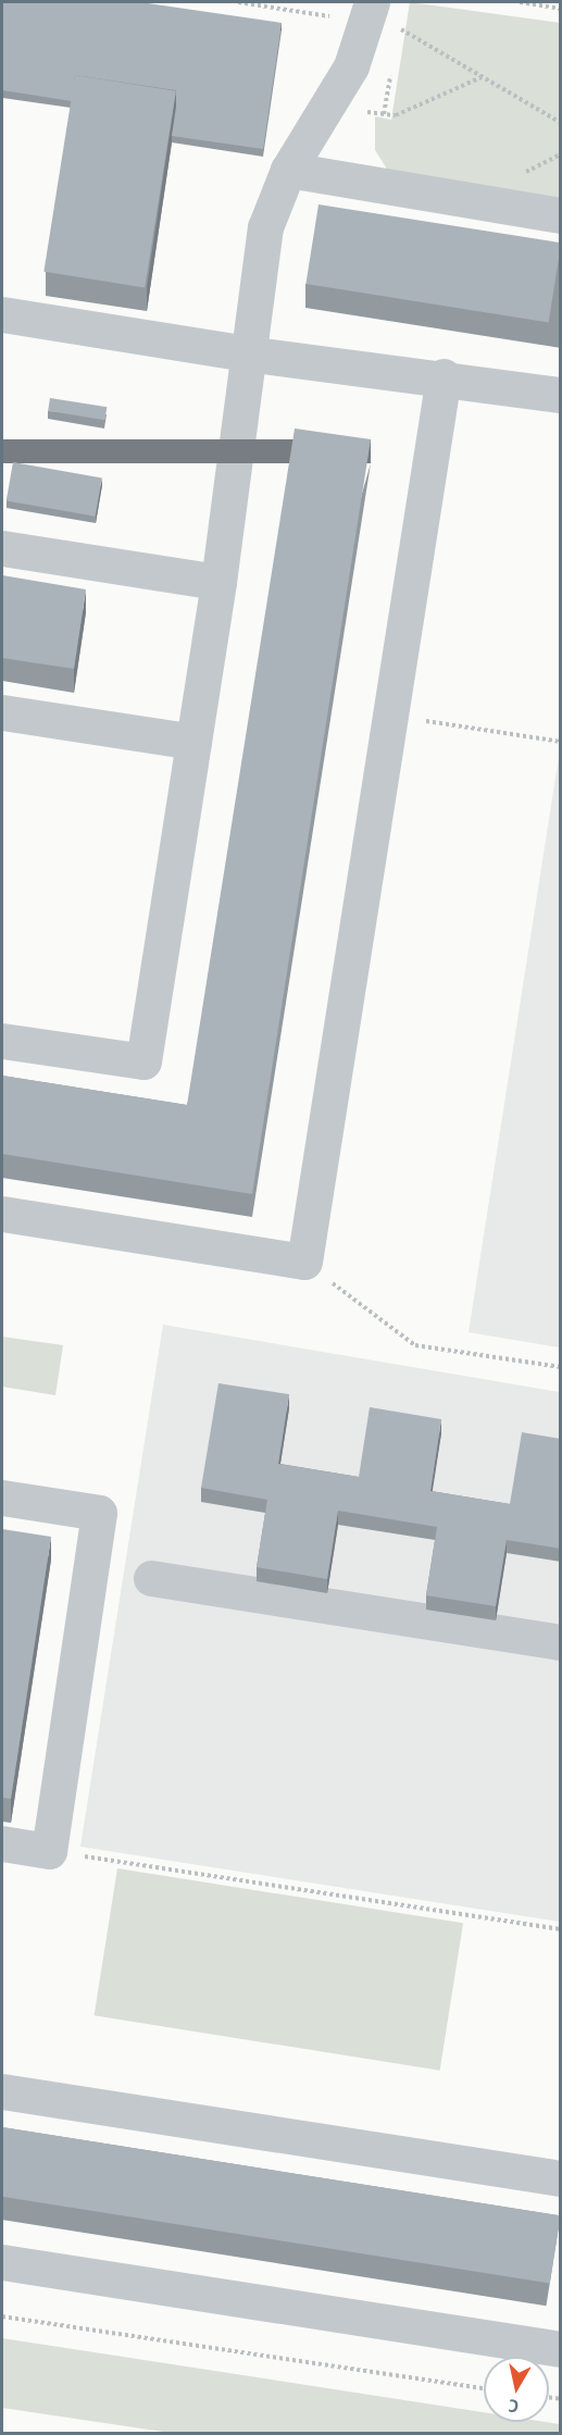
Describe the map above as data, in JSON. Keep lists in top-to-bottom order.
{
  "north": "bottom"
}
